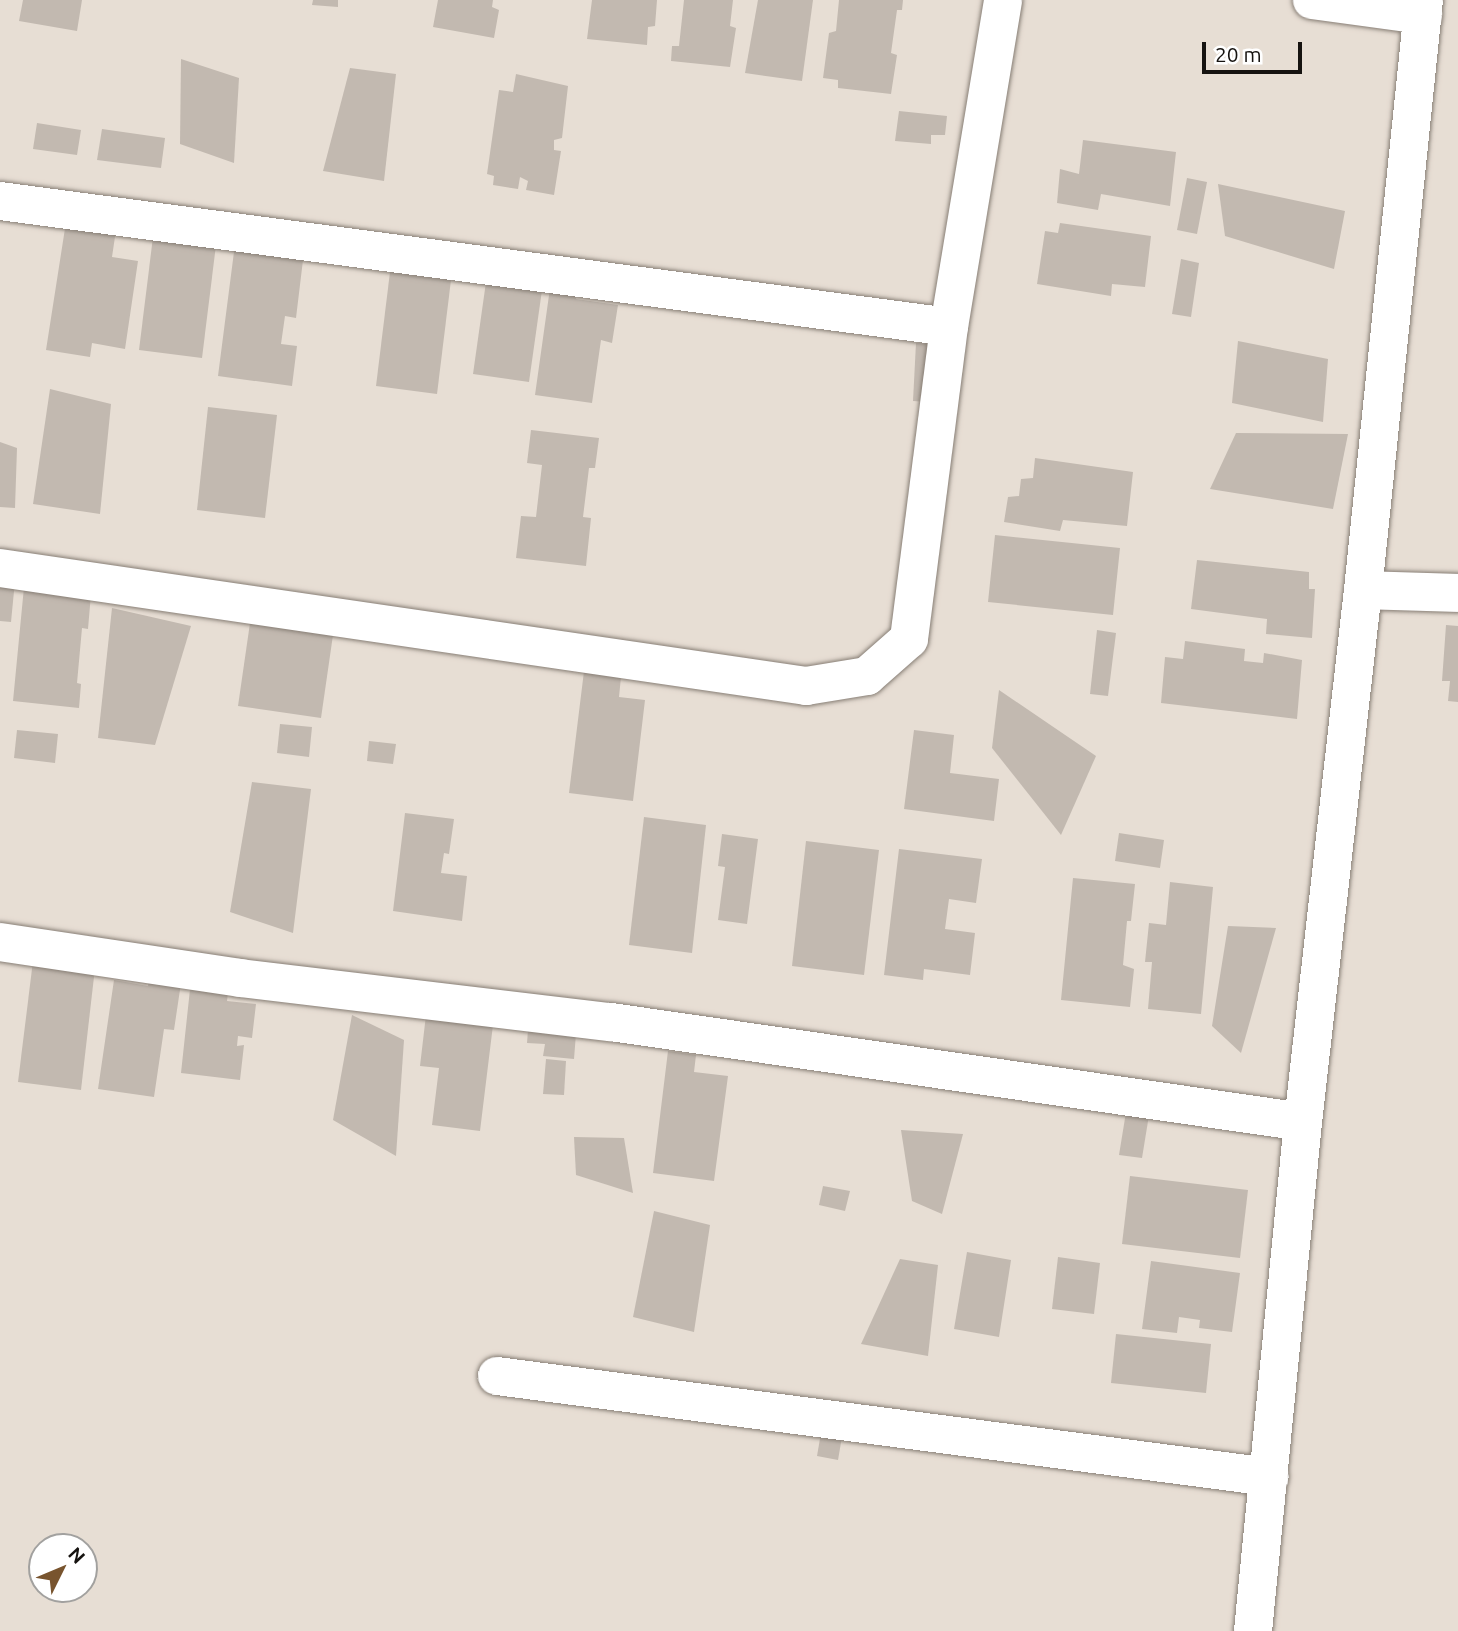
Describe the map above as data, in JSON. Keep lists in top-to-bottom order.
{
  "scale_bar": "20 m",
  "north": "top right"
}
